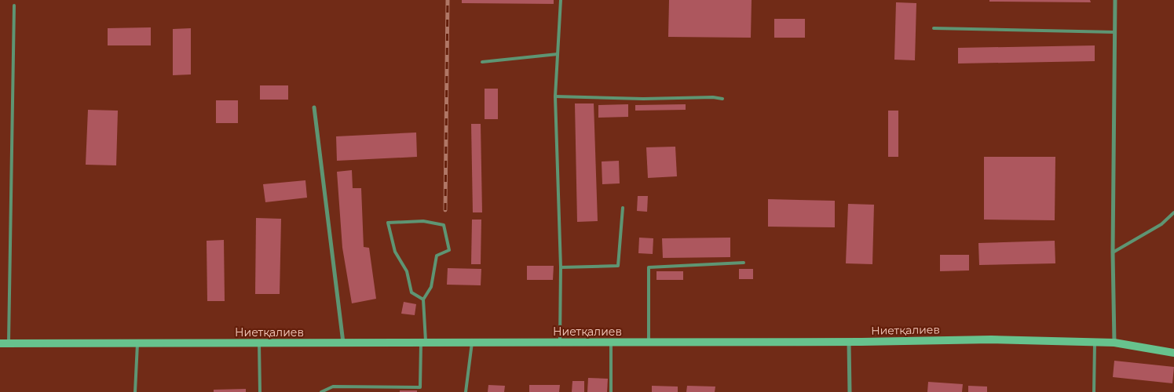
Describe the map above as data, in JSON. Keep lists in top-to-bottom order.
{
  "streets": {
    "street": ["Ниетқалиев"]
  }
}
